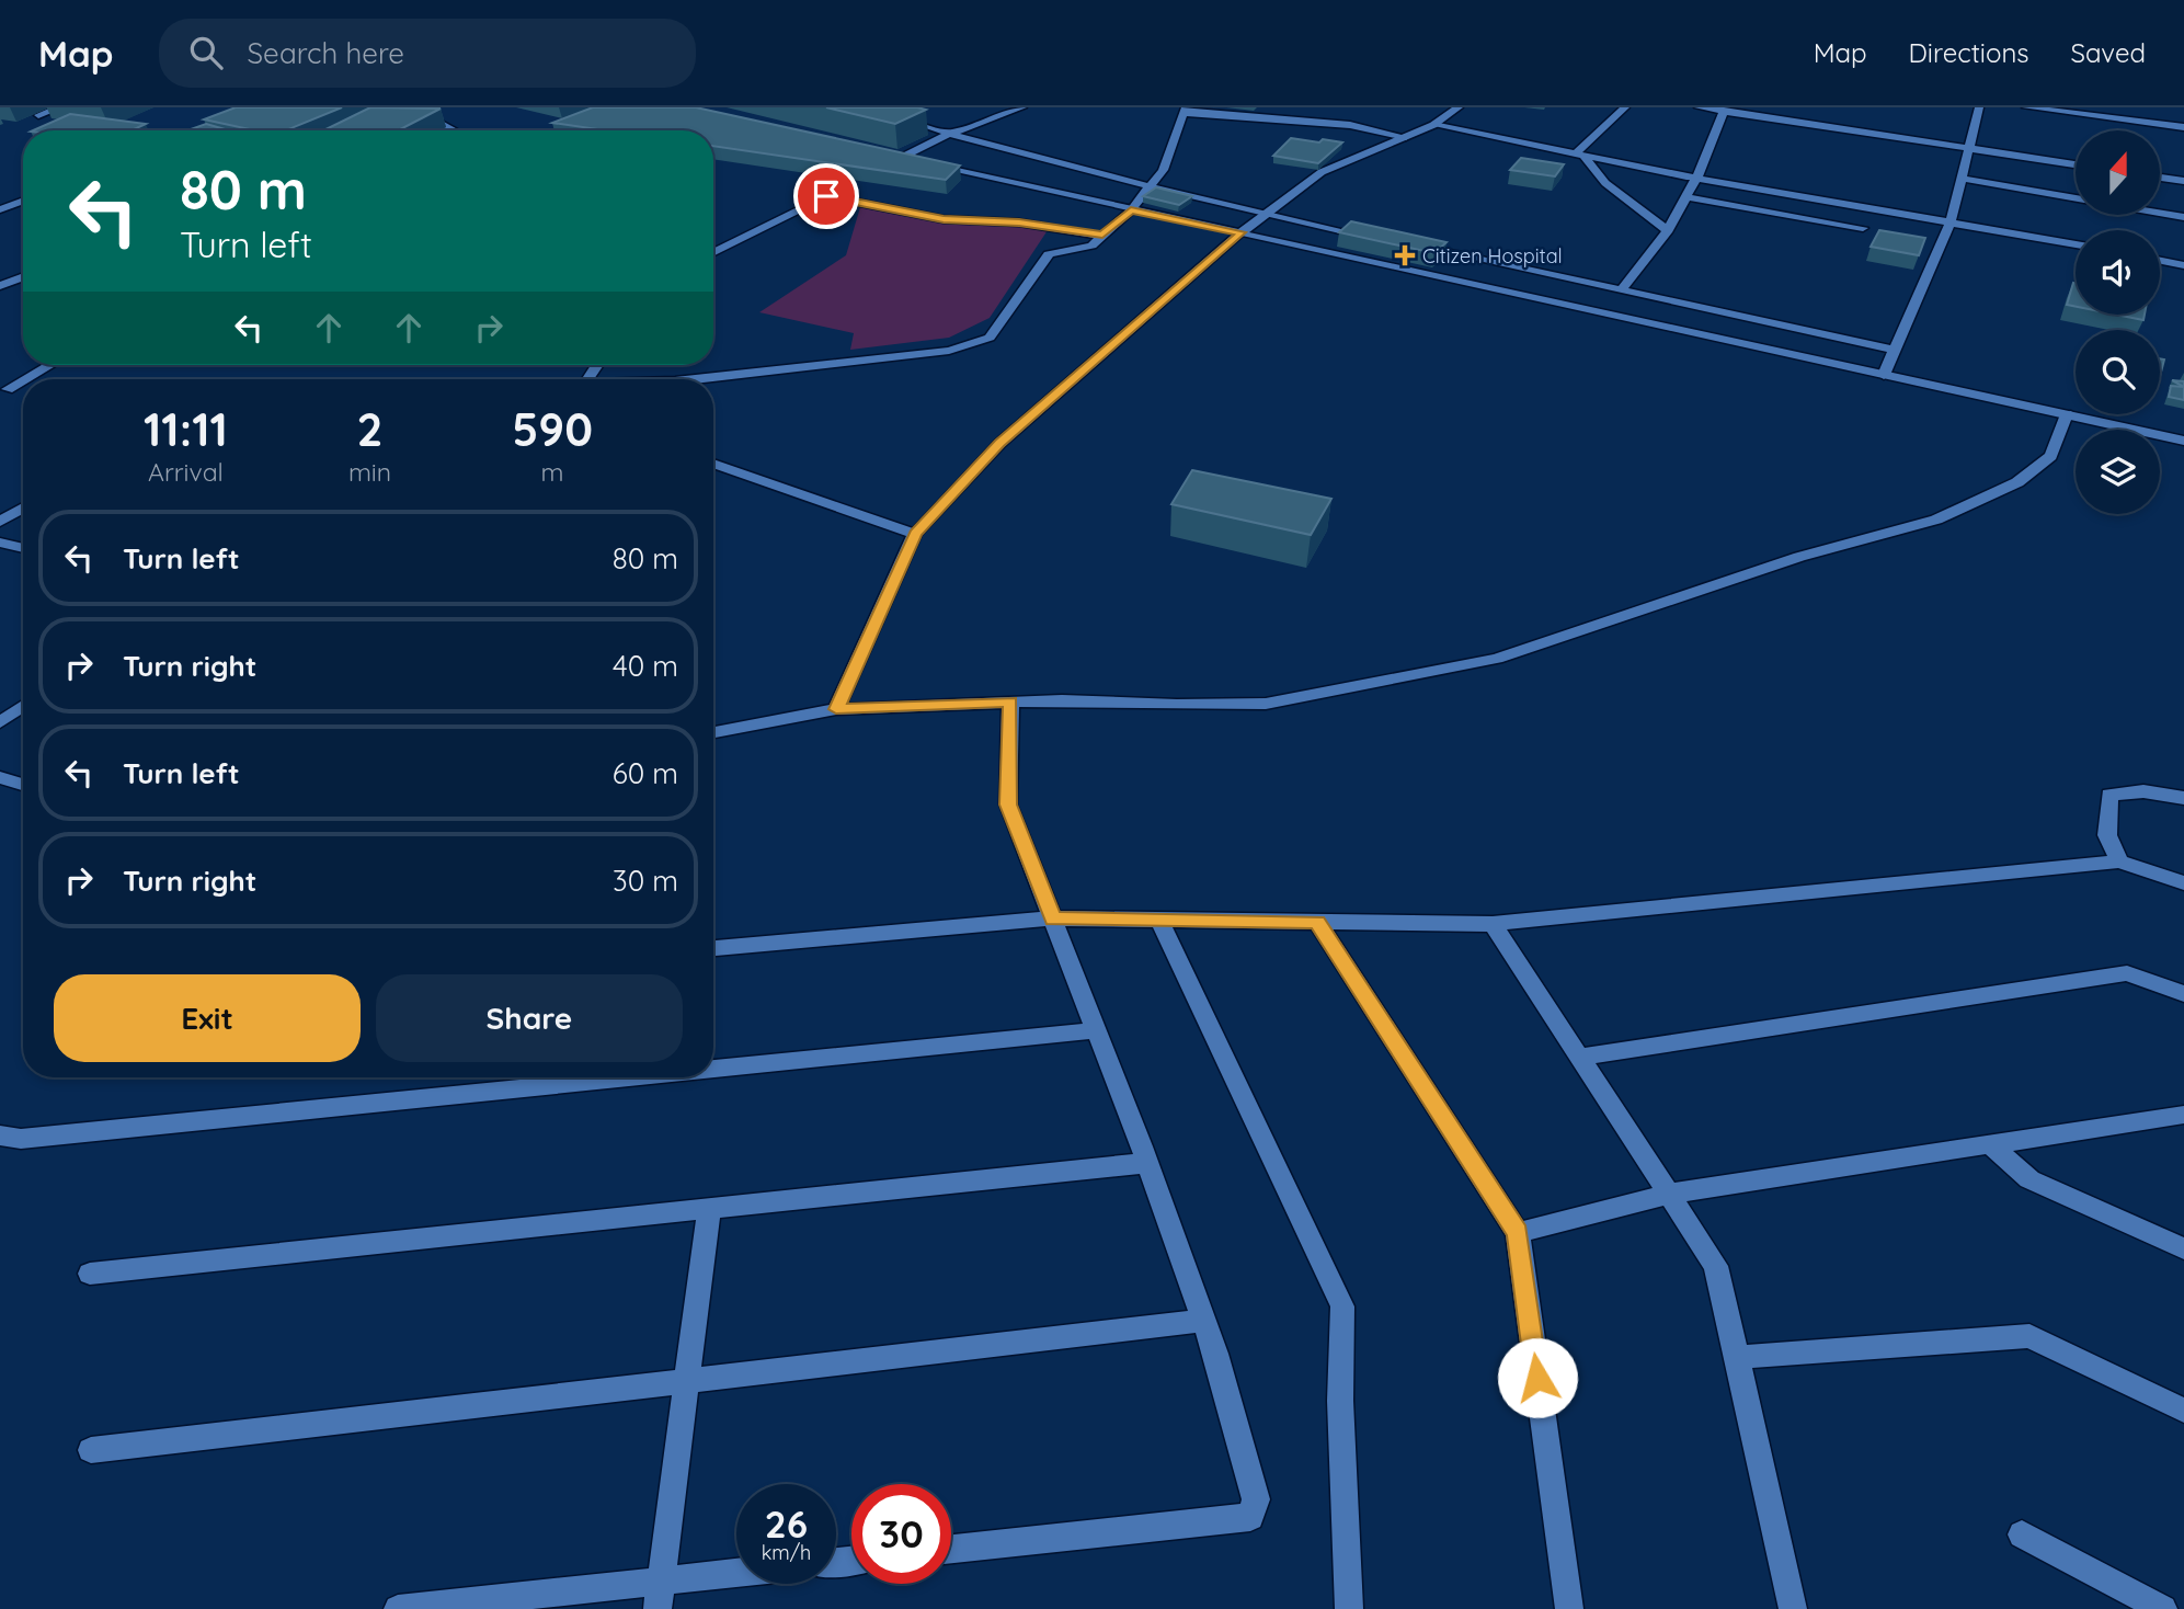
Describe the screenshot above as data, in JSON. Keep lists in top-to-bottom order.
{
  "places": {
    "health": ["Citizen Hospital"]
  },
  "north": "top",
  "page": {
    "header": "Map",
    "search": "Search here",
    "nav": ["Map", "Directions", "Saved"],
    "turn": ["80 m", "Turn left"],
    "eta": [
      "11:11",
      "Arrival",
      "2",
      "min",
      "590",
      "m"
    ],
    "list": [
      {
        "name": "Turn left",
        "value": "80 m"
      },
      {
        "name": "Turn right",
        "value": "40 m"
      },
      {
        "name": "Turn left",
        "value": "60 m"
      },
      {
        "name": "Turn right",
        "value": "30 m"
      }
    ],
    "buttons": ["Exit", "Share"],
    "speed": "26 km/h",
    "limit": "30"
  }
}
